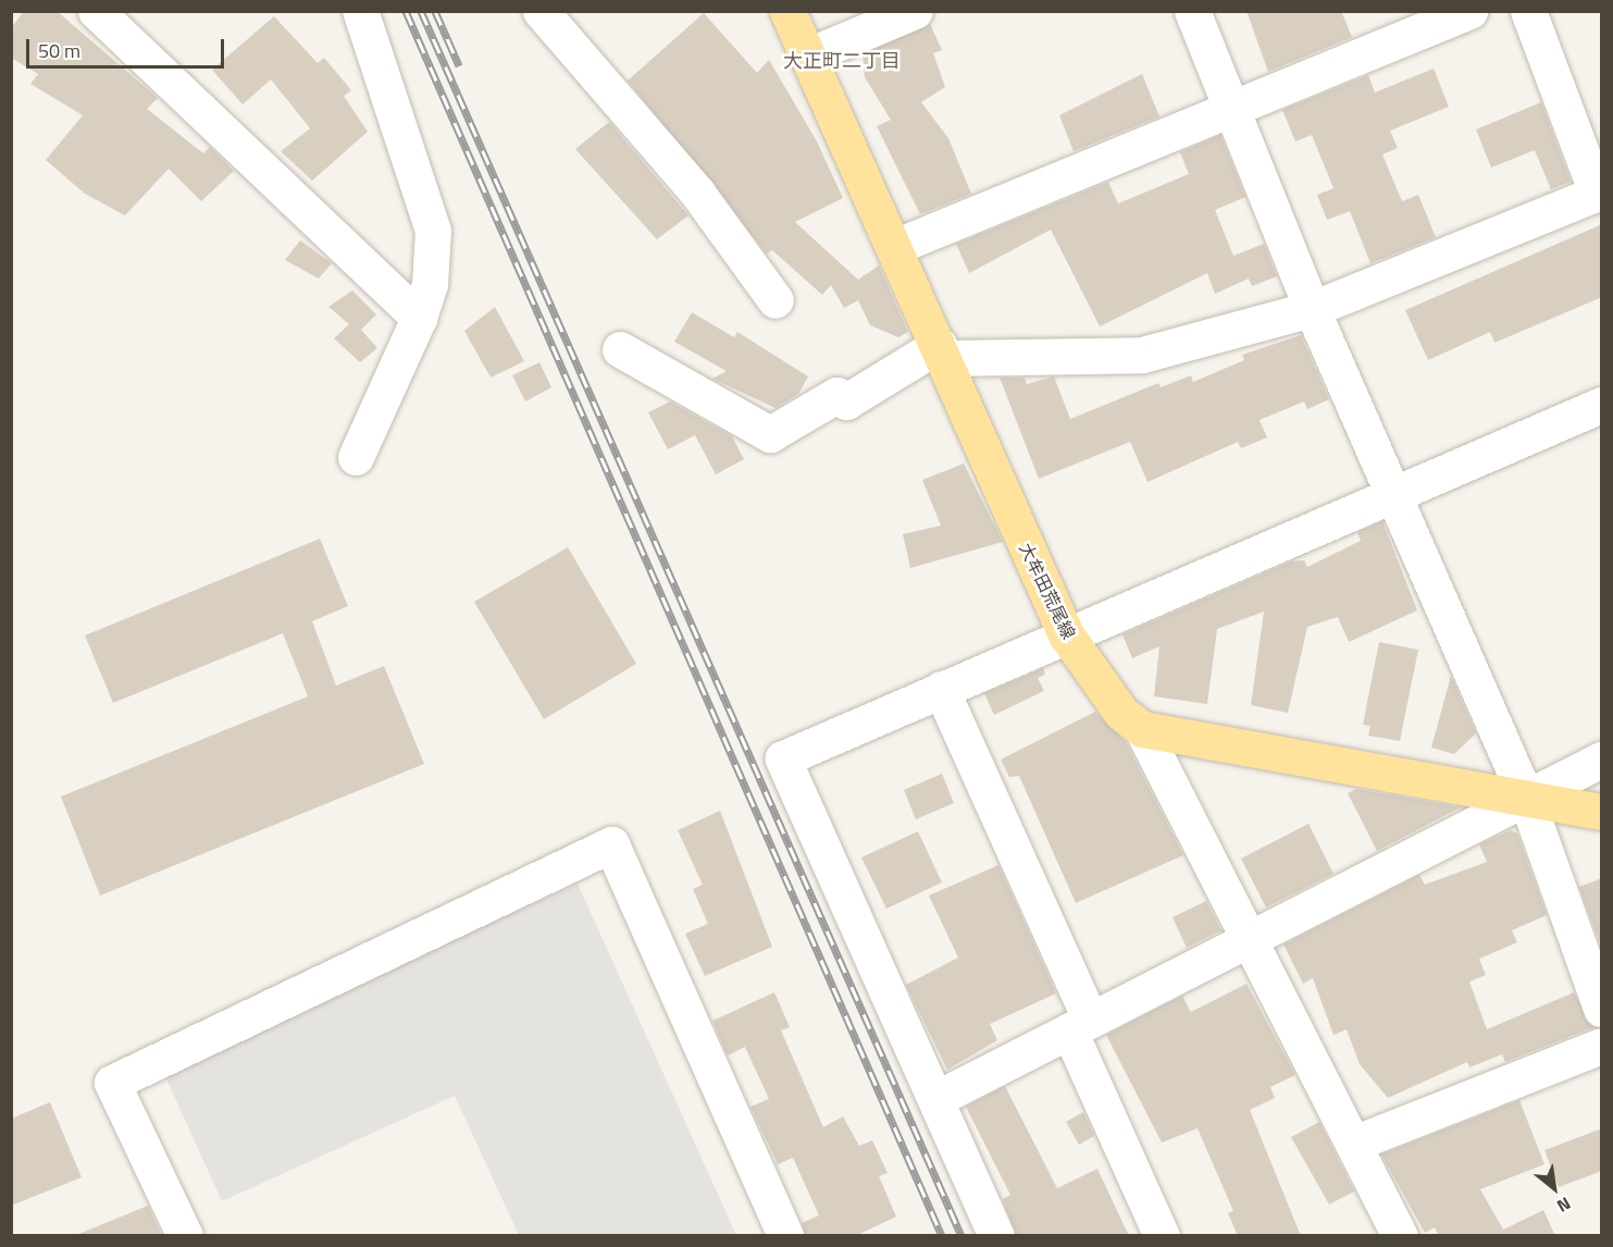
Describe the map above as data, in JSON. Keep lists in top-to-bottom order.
{
  "streets": {
    "main road": ["大牟田荒尾線"]
  },
  "districts": ["大正町二丁目"],
  "scale_bar": "50 m",
  "north": "bottom right"
}
